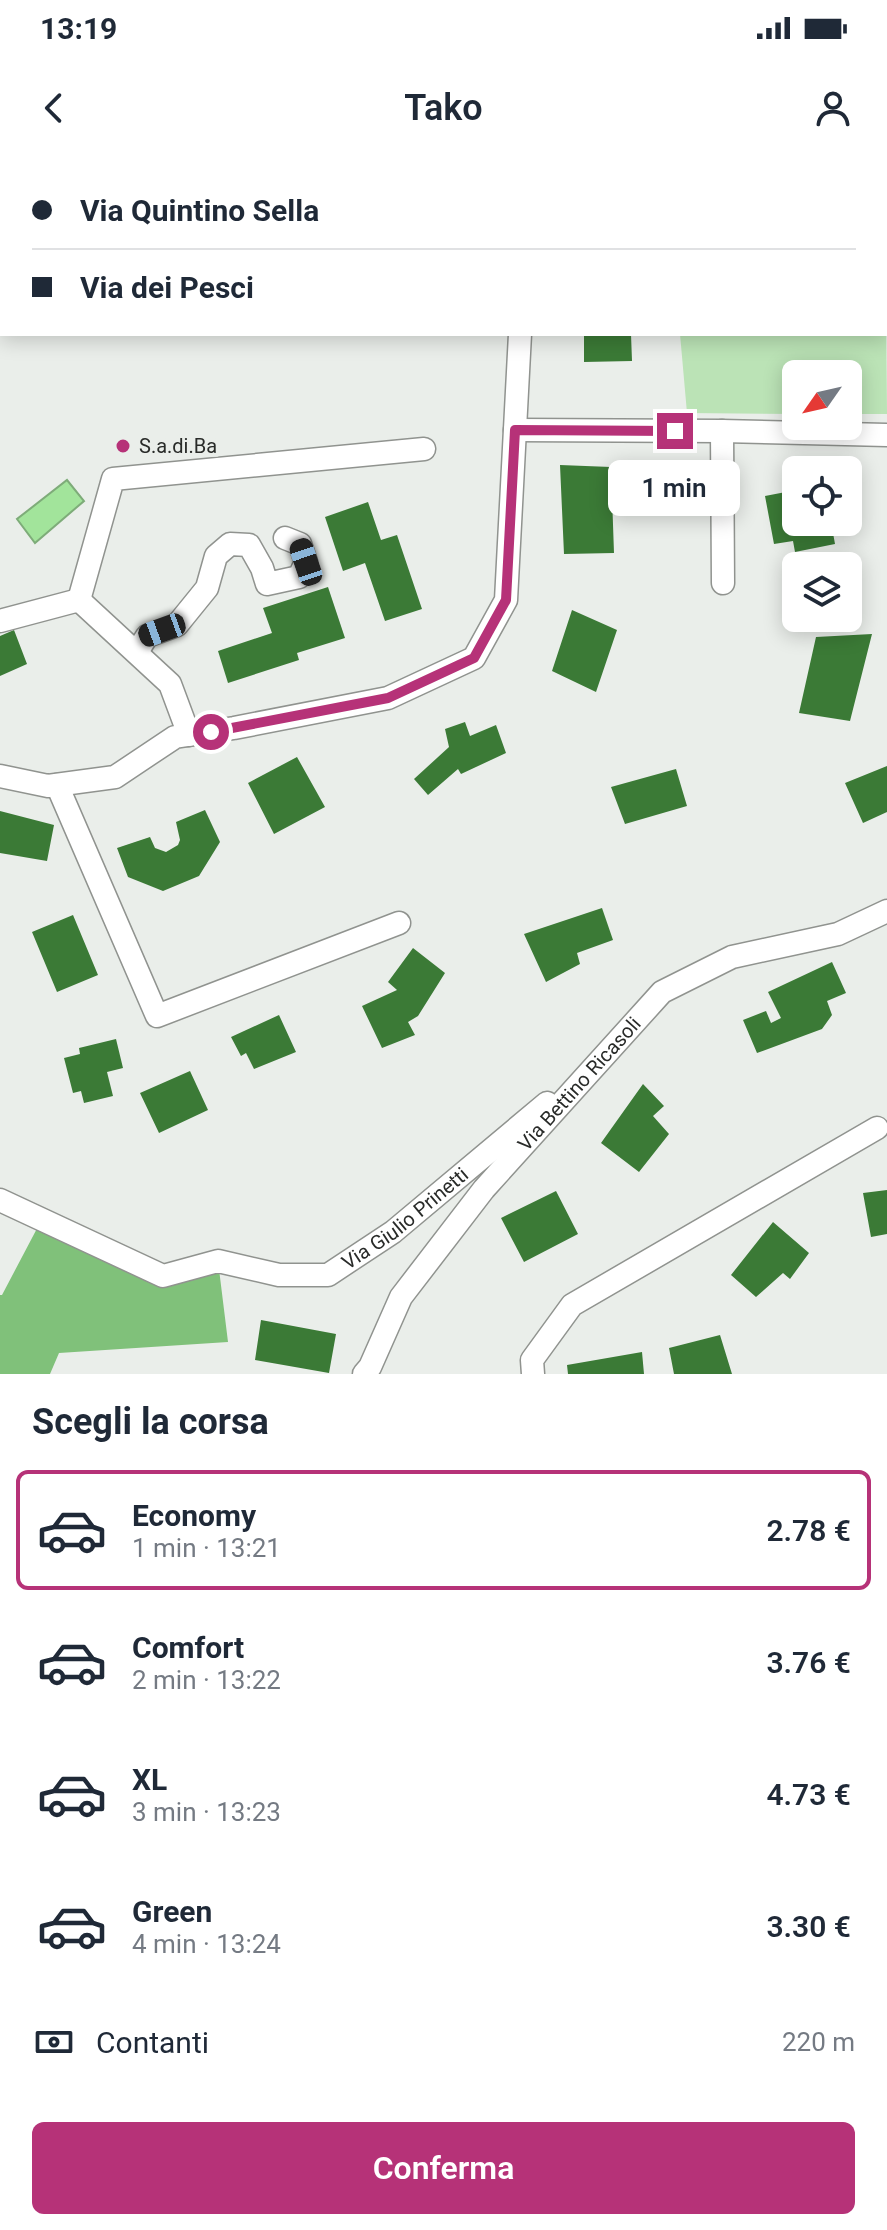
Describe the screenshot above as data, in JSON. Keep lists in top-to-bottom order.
{
  "streets": {
    "street": ["Via Bettino Ricasoli", "Via Giulio Prinetti"]
  },
  "crossings": [
    ["Via Bettino Ricasoli", "Via Giulio Prinetti"]
  ],
  "places": ["S.a.di.Ba"],
  "north": "bottom left",
  "page": {
    "status": "13:19",
    "header": "Tako",
    "banner": ["Via Quintino Sella", "Via dei Pesci"],
    "bubble": "1 min",
    "heading": "Scegli la corsa",
    "list": [
      {
        "name": "Economy",
        "note": "1 min · 13:21",
        "value": "2.78 €"
      },
      {
        "name": "Comfort",
        "note": "2 min · 13:22",
        "value": "3.76 €"
      },
      {
        "name": "XL",
        "note": "3 min · 13:23",
        "value": "4.73 €"
      },
      {
        "name": "Green",
        "note": "4 min · 13:24",
        "value": "3.30 €"
      }
    ],
    "pay": ["Contanti", "220 m"],
    "buttons": "Conferma"
  }
}
